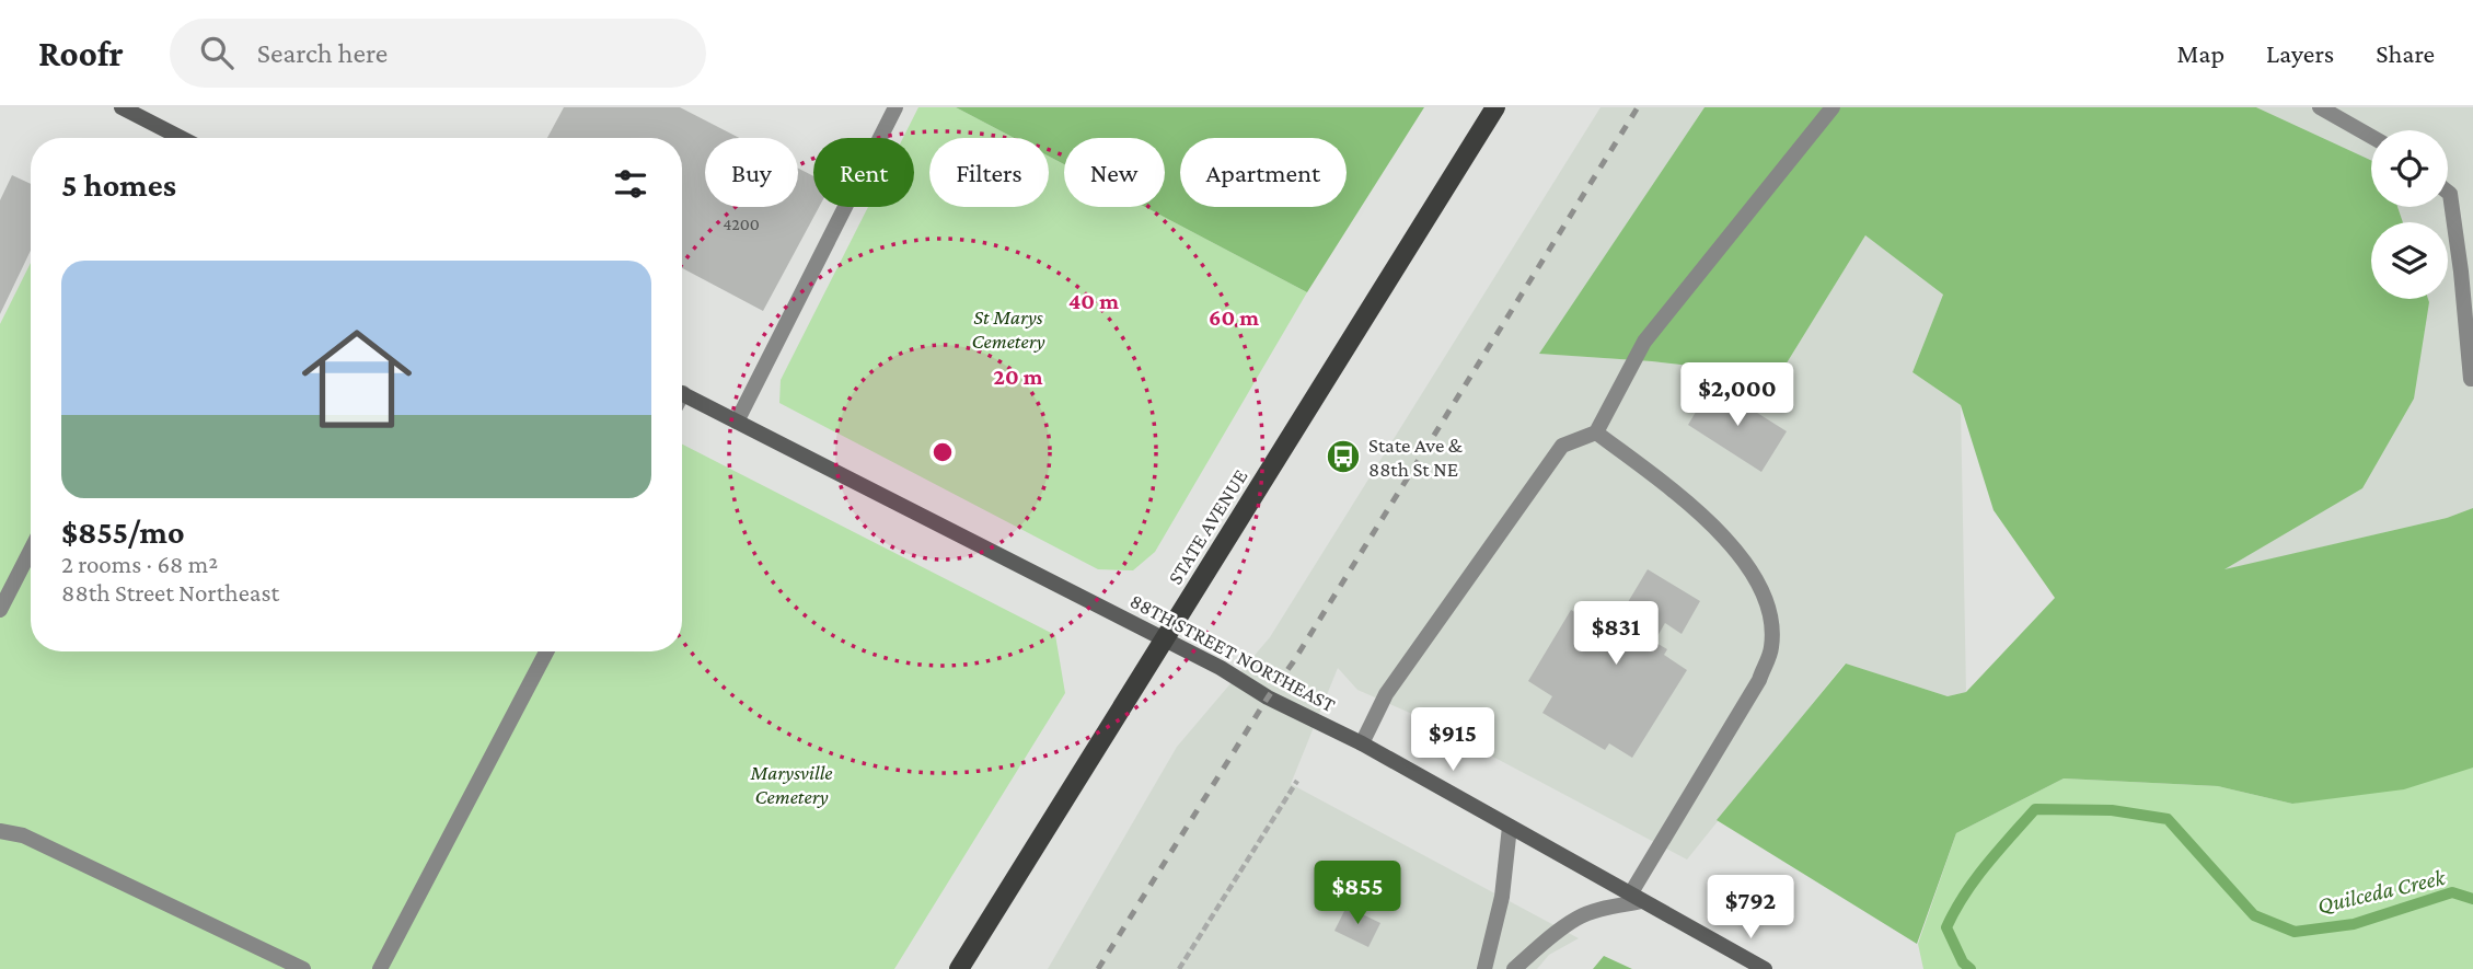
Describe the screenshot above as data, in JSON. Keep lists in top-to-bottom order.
{
  "streets": {
    "main road": ["STATE AVENUE", "88TH STREET NORTHEAST"]
  },
  "crossings": [
    ["STATE AVENUE", "88TH STREET NORTHEAST"]
  ],
  "water": ["Quilceda Creek"],
  "parks": ["St Marys Cemetery", "Marysville Cemetery"],
  "places": {
    "bus stop": ["State Ave & 88th St NE"]
  },
  "house_numbers": ["4200"],
  "page": {
    "header": "Roofr",
    "search": "Search here",
    "nav": ["Map", "Layers", "Share"],
    "chip": [
      "Buy",
      "Rent",
      "Filters",
      "New",
      "Apartment"
    ],
    "heading": "5 homes",
    "list": [
      {
        "name": "$855/mo",
        "note": "2 rooms · 68 m² · 88th Street Northeast"
      }
    ],
    "price": [
      "$2,000",
      "$831",
      "$915",
      "$855",
      "$792"
    ]
  },
  "rings": ["40 m", "60 m", "20 m"]
}
